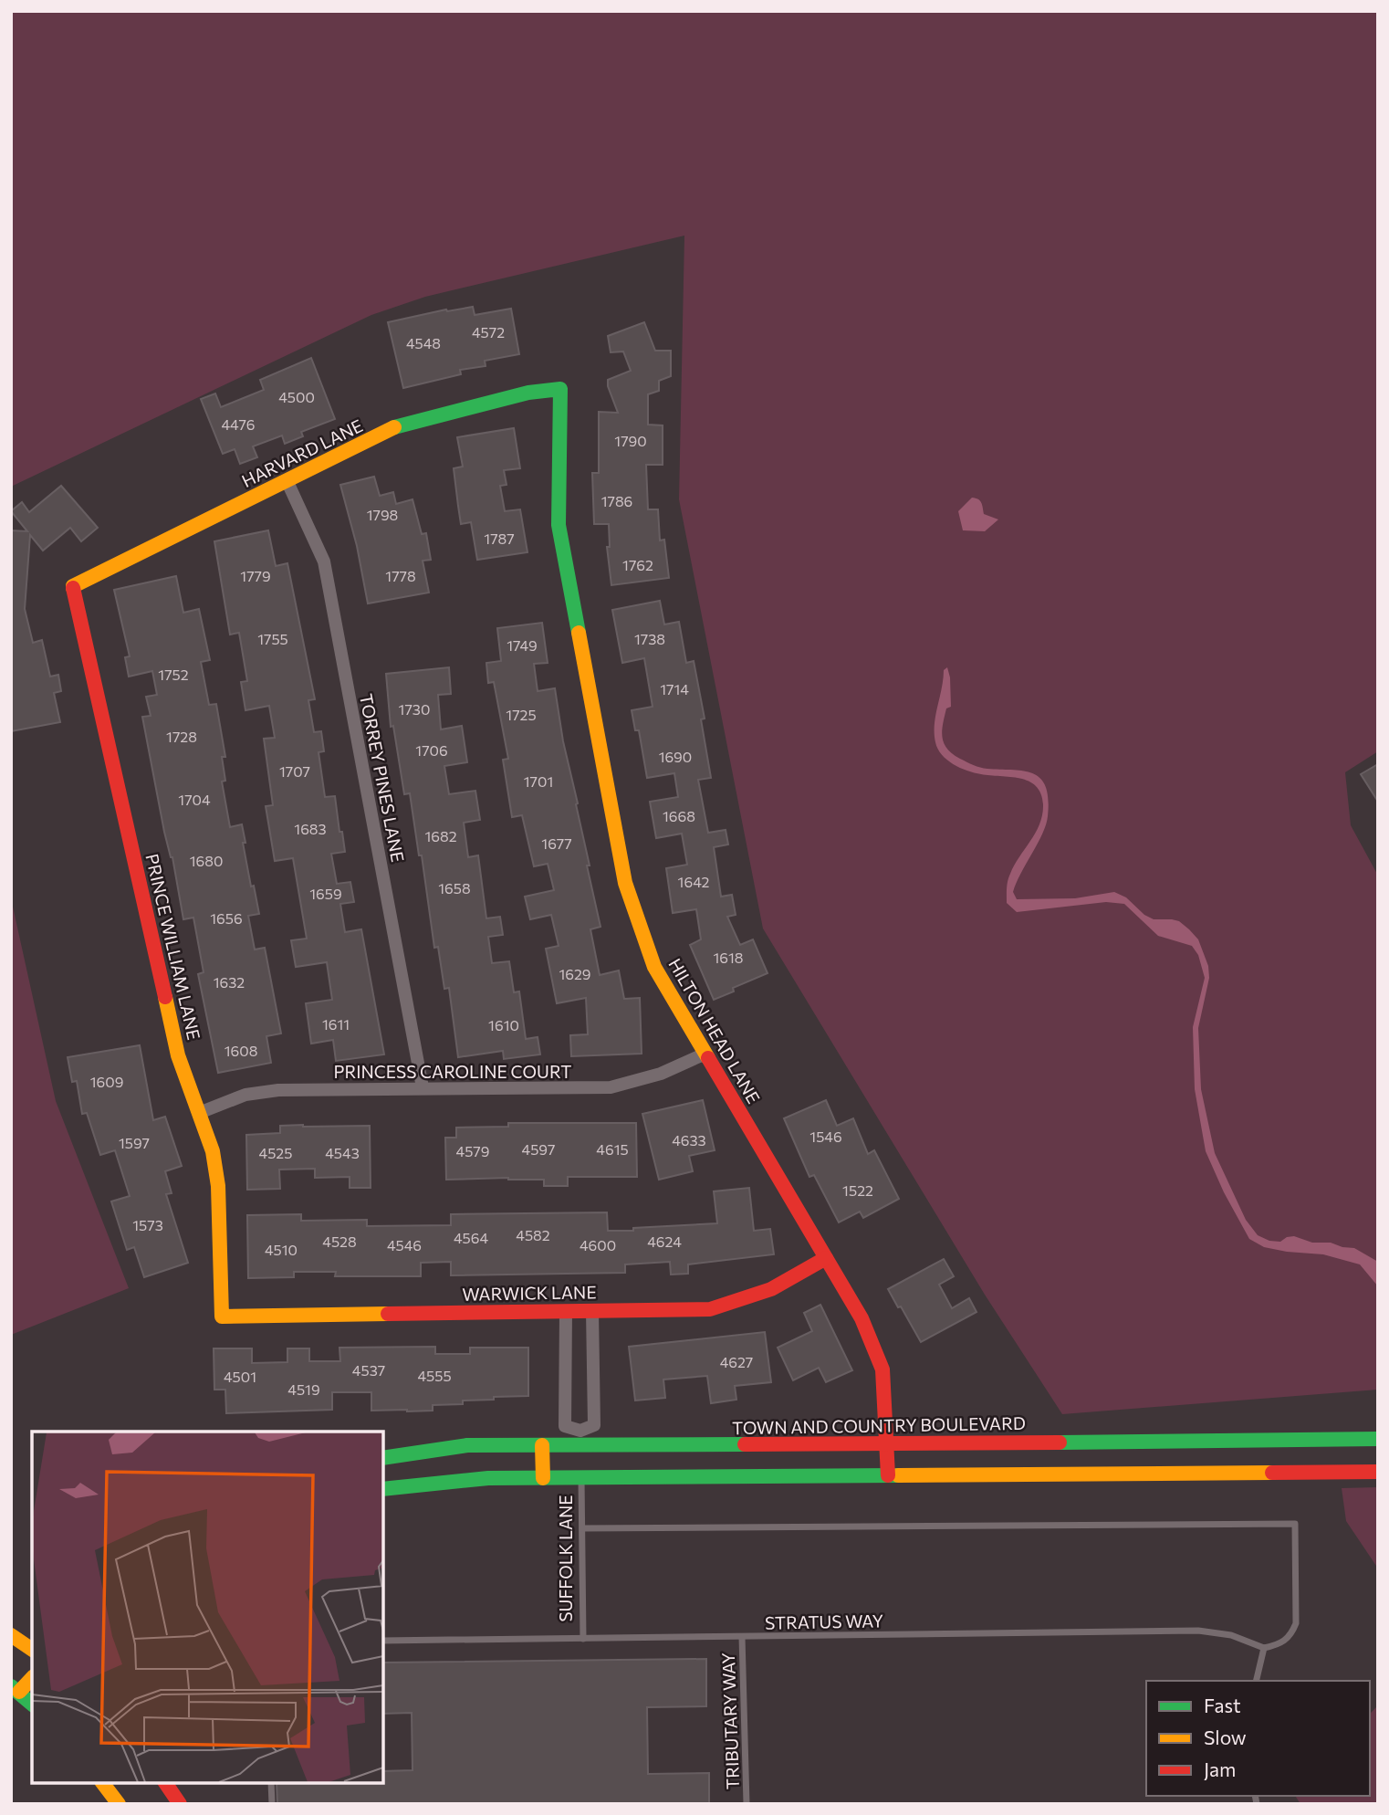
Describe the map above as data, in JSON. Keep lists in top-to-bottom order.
{
  "streets": {
    "street": [
      "HARVARD LANE",
      "TORREY PINES LANE",
      "PRINCE WILLIAM LANE",
      "HILTON HEAD LANE",
      "PRINCESS CAROLINE COURT",
      "WARWICK LANE",
      "TOWN AND COUNTRY BOULEVARD"
    ],
    "lane": ["SUFFOLK LANE", "STRATUS WAY", "TRIBUTARY WAY"]
  },
  "crossings": [
    ["HARVARD LANE", "TORREY PINES LANE"],
    ["HARVARD LANE", "PRINCE WILLIAM LANE"],
    ["HARVARD LANE", "HILTON HEAD LANE"],
    ["TORREY PINES LANE", "PRINCESS CAROLINE COURT"],
    ["PRINCE WILLIAM LANE", "PRINCESS CAROLINE COURT"],
    ["PRINCE WILLIAM LANE", "WARWICK LANE"],
    ["HILTON HEAD LANE", "PRINCESS CAROLINE COURT"],
    ["HILTON HEAD LANE", "WARWICK LANE"],
    ["HILTON HEAD LANE", "TOWN AND COUNTRY BOULEVARD"],
    ["SUFFOLK LANE", "STRATUS WAY"],
    ["STRATUS WAY", "TRIBUTARY WAY"]
  ],
  "house_numbers": [
    "4572",
    "4548",
    "4500",
    "4476",
    "1790",
    "1786",
    "1798",
    "1787",
    "1762",
    "1779",
    "1778",
    "1755",
    "1738",
    "1749",
    "1752",
    "1714",
    "1730",
    "1725",
    "1728",
    "1706",
    "1690",
    "1707",
    "1701",
    "1704",
    "1668",
    "1683",
    "1682",
    "1677",
    "1680",
    "1642",
    "1658",
    "1659",
    "1656",
    "1618",
    "1629",
    "1632",
    "1611",
    "1610",
    "1608",
    "1609",
    "1546",
    "4633",
    "1597",
    "4597",
    "4615",
    "4579",
    "4525",
    "4543",
    "1522",
    "1573",
    "4582",
    "4564",
    "4528",
    "4624",
    "4546",
    "4600",
    "4510",
    "4627",
    "4537",
    "4555",
    "4501",
    "4519"
  ],
  "legend": ["Fast", "Slow", "Jam"]
}
